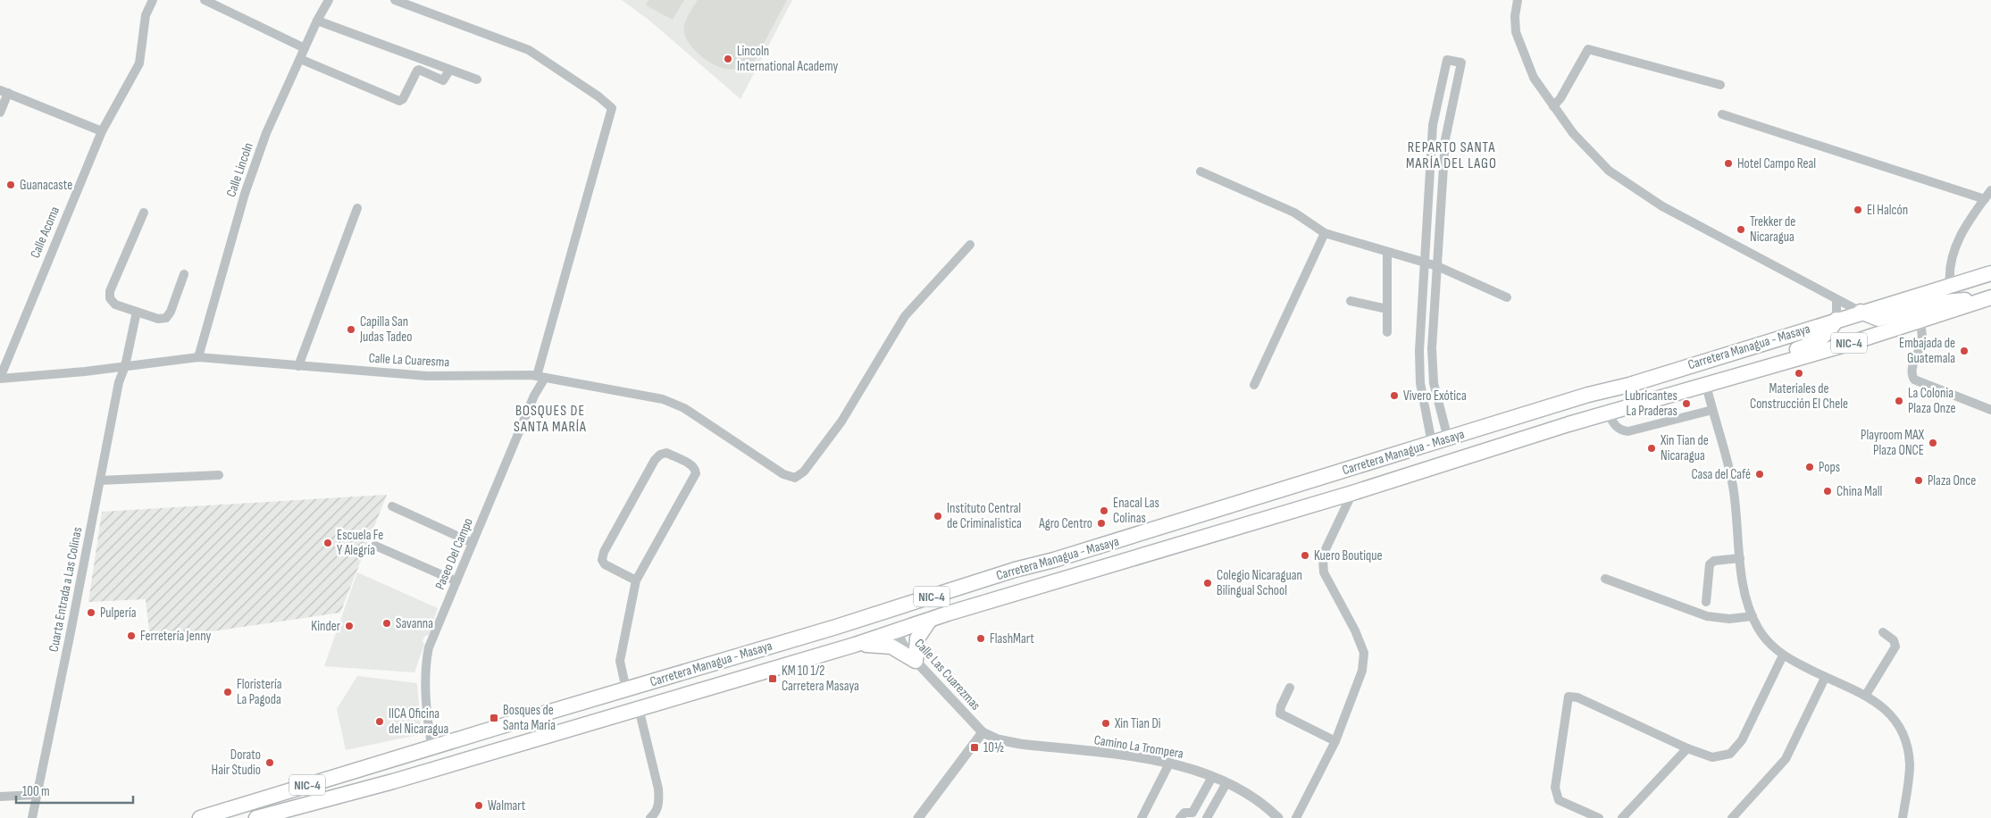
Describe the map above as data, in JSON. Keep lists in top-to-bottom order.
{
  "streets": {
    "highway": ["NIC-4", "Carretera Managua - Masaya"],
    "street": [
      "Calle Lincoln",
      "Calle Acoma",
      "Calle La Cuaresma",
      "Paseo Del Campo",
      "Cuarta Entrada a Las Colinas",
      "Calle Las Cuarezmas",
      "Camino La Trompera"
    ]
  },
  "crossings": [
    ["Calle Lincoln", "Calle La Cuaresma"],
    ["Calle Acoma", "Calle La Cuaresma"],
    ["Carretera Managua - Masaya", "Paseo Del Campo"],
    ["Carretera Managua - Masaya", "Calle Las Cuarezmas"],
    ["Calle La Cuaresma", "Paseo Del Campo"],
    ["Calle La Cuaresma", "Cuarta Entrada a Las Colinas"],
    ["Calle Las Cuarezmas", "Camino La Trompera"]
  ],
  "districts": ["REPARTO SANTA MARÍA DEL LAGO", "BOSQUES DE SANTA MARÍA"],
  "places": {
    "other": [
      "Lincoln International Academy",
      "Hotel Campo Real",
      "Guanacaste",
      "El Halcón",
      "Trekker de Nicaragua",
      "Capilla San Judas Tadeo",
      "Embajada de Guatemala",
      "Materiales de Construcción El Chele",
      "Vivero Exótica",
      "La Colonia Plaza Onze",
      "Lubricantes La Praderas",
      "Playroom MAX Plaza ONCE",
      "Xin Tian de Nicaragua",
      "Pops",
      "Casa del Café",
      "Plaza Once",
      "China Mall",
      "Enacal Las Colinas",
      "Instituto Central de Criminalistica",
      "Agro Centro",
      "Escuela Fe Y Alegría",
      "Kuero Boutique",
      "Colegio Nicaraguan Bilingual School",
      "Pulpería",
      "Savanna",
      "Kinder",
      "Ferretería Jenny",
      "FlashMart",
      "Floristería La Pagoda",
      "IICA Oficina del Nicaragua",
      "Xin Tian Di",
      "Dorato Hair Studio",
      "Walmart"
    ],
    "transit": ["KM 10 1/2 Carretera Masaya", "Bosques de Santa María", "10½"]
  },
  "scale_bar": "100 m"
}
